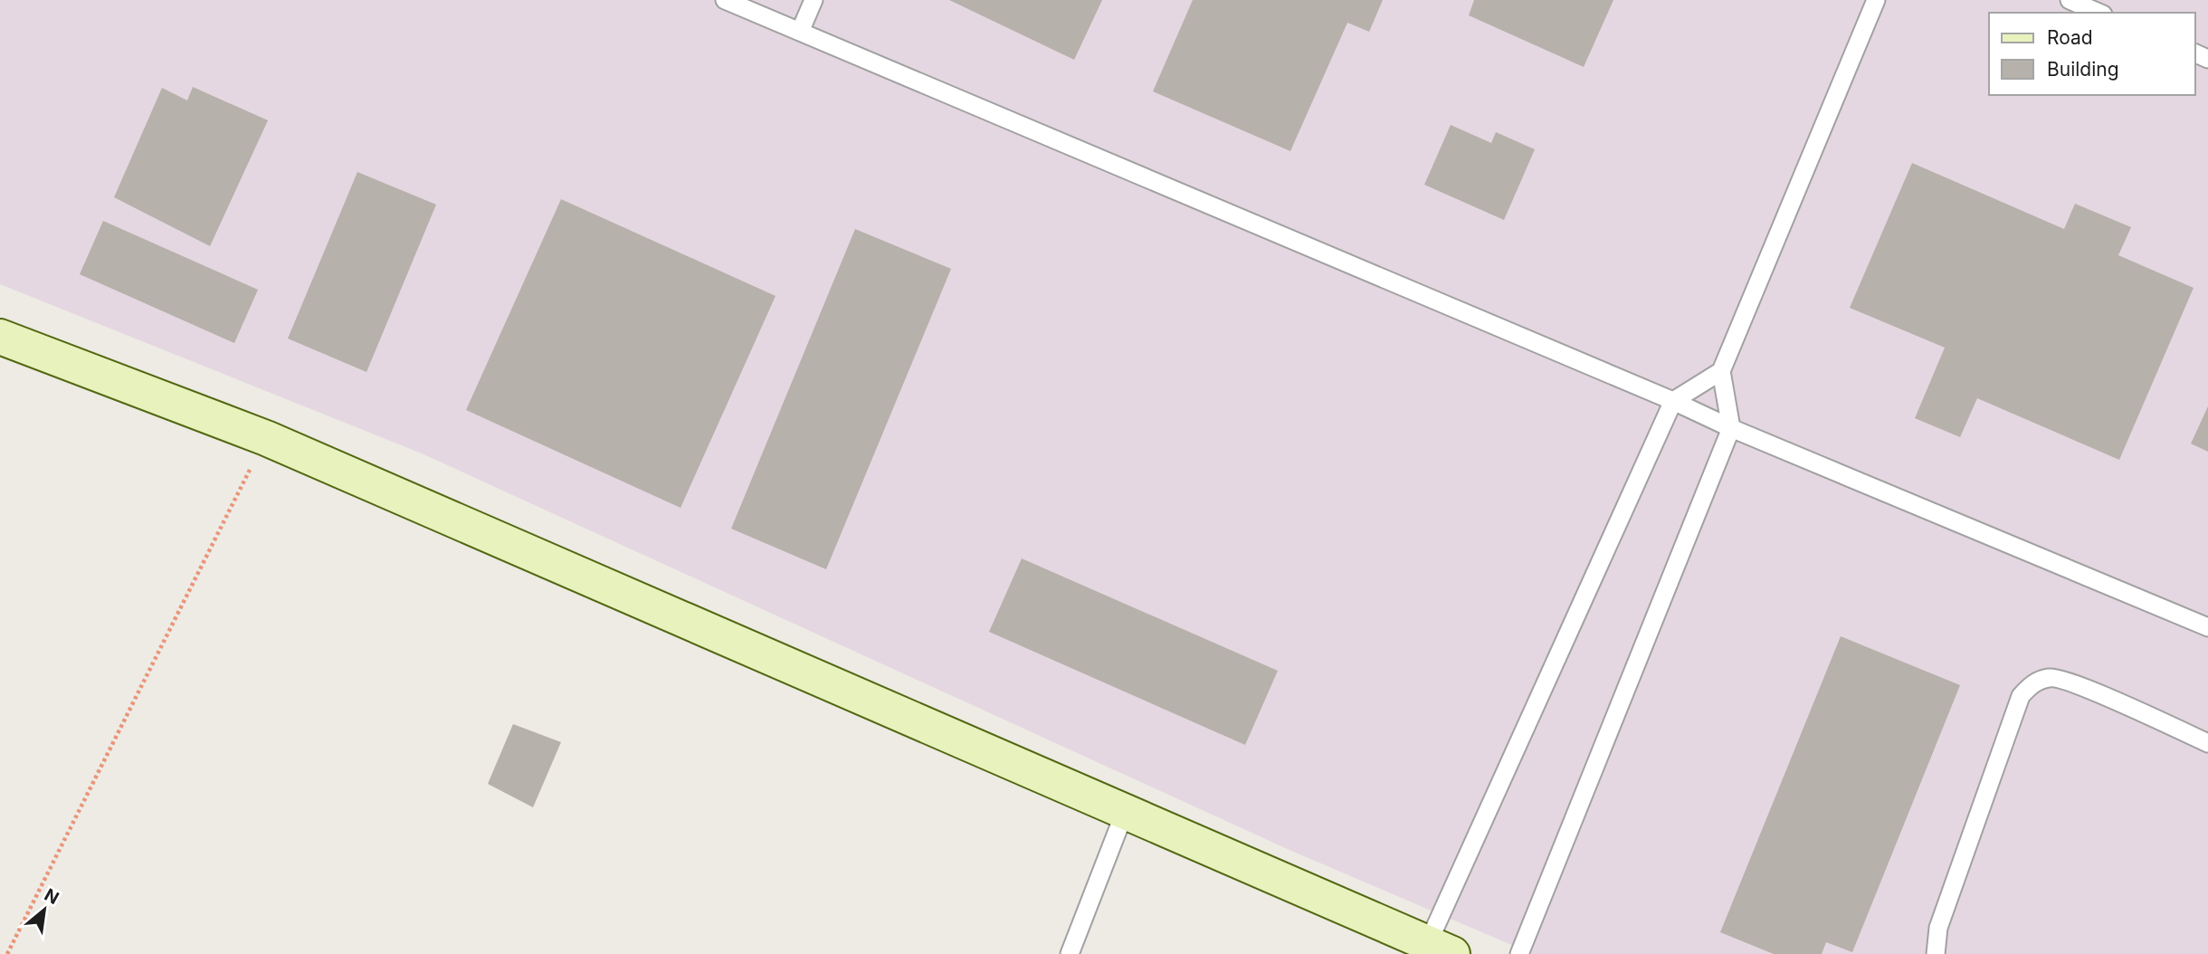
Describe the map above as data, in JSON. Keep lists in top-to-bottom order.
{
  "legend": ["Road", "Building"],
  "north": "top right"
}
